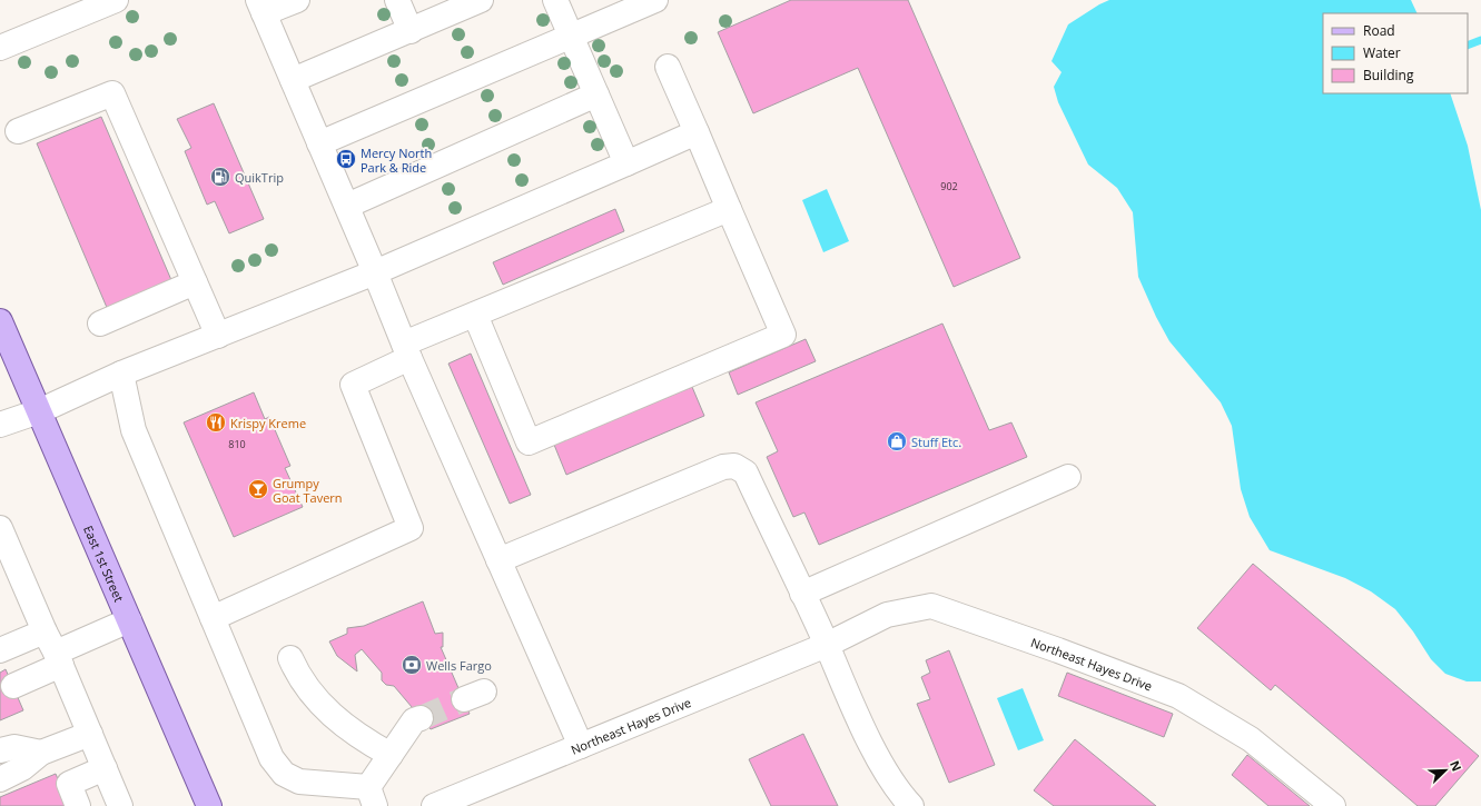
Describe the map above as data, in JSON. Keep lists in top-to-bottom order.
{
  "streets": {
    "main road": ["East 1st Street"],
    "street": ["Northeast Hayes Drive"]
  },
  "places": {
    "bus stop": ["Mercy North Park & Ride"],
    "fuel station": ["QuikTrip"],
    "restaurant": ["Krispy Kreme"],
    "shop": ["Stuff Etc."],
    "bar": ["Grumpy Goat Tavern"],
    "bank": ["Wells Fargo"]
  },
  "house_numbers": ["902", "810"],
  "legend": ["Road", "Water", "Building"],
  "north": "top right"
}
